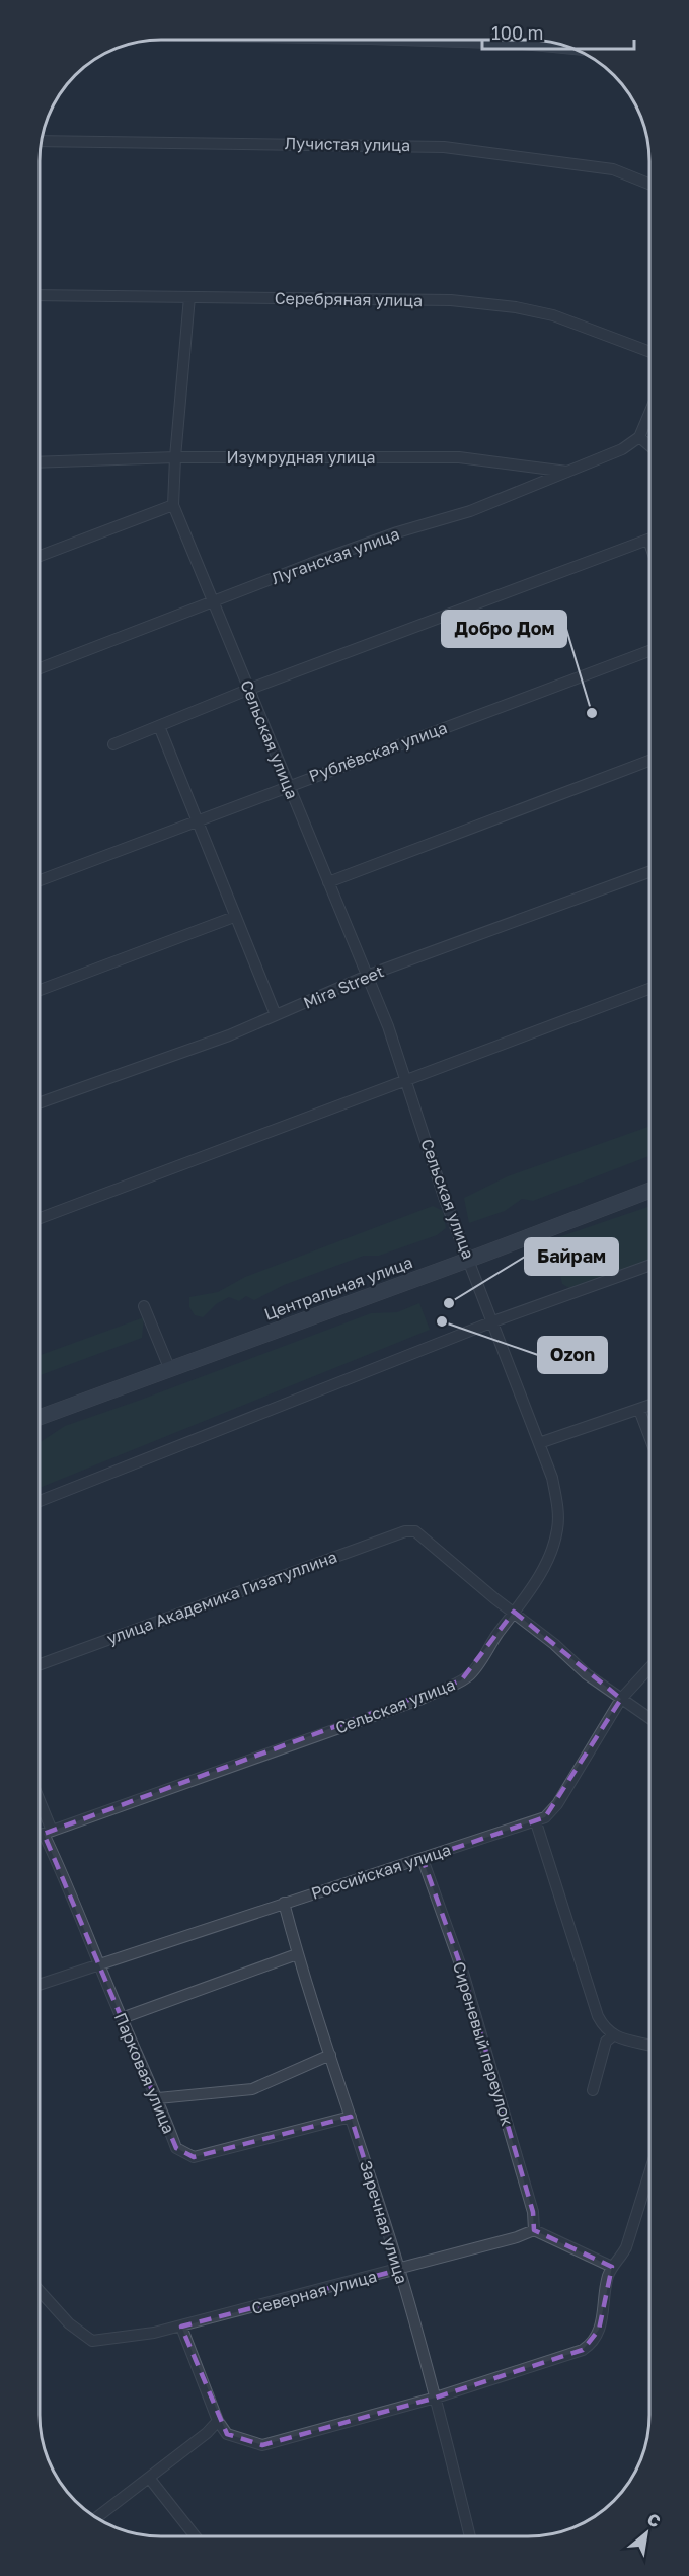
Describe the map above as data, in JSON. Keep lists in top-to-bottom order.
{
  "streets": {
    "street": [
      "Лучистая улица",
      "Серебряная улица",
      "Изумрудная улица",
      "Луганская улица",
      "Сельская улица",
      "Рублёвская улица",
      "Mira Street",
      "Центральная улица",
      "улица Академика Гизатуллина",
      "Российская улица",
      "Сиреневый переулок",
      "Парковая улица",
      "Заречная улица",
      "Северная улица"
    ]
  },
  "crossings": [
    ["Серебряная улица", "Сельская улица"],
    ["Изумрудная улица", "Луганская улица"],
    ["Изумрудная улица", "Сельская улица"],
    ["Луганская улица", "Сельская улица"],
    ["Сельская улица", "Рублёвская улица"],
    ["Сельская улица", "Mira Street"],
    ["Сельская улица", "Центральная улица"],
    ["Сельская улица", "улица Академика Гизатуллина"],
    ["Сельская улица", "Парковая улица"],
    ["Российская улица", "Сиреневый переулок"],
    ["Российская улица", "Парковая улица"],
    ["Российская улица", "Заречная улица"],
    ["Сиреневый переулок", "Северная улица"],
    ["Парковая улица", "Заречная улица"],
    ["Заречная улица", "Северная улица"]
  ],
  "places": ["Добро Дом", "Байрам", "Ozon"],
  "scale_bar": "100 m",
  "north": "top right"
}
